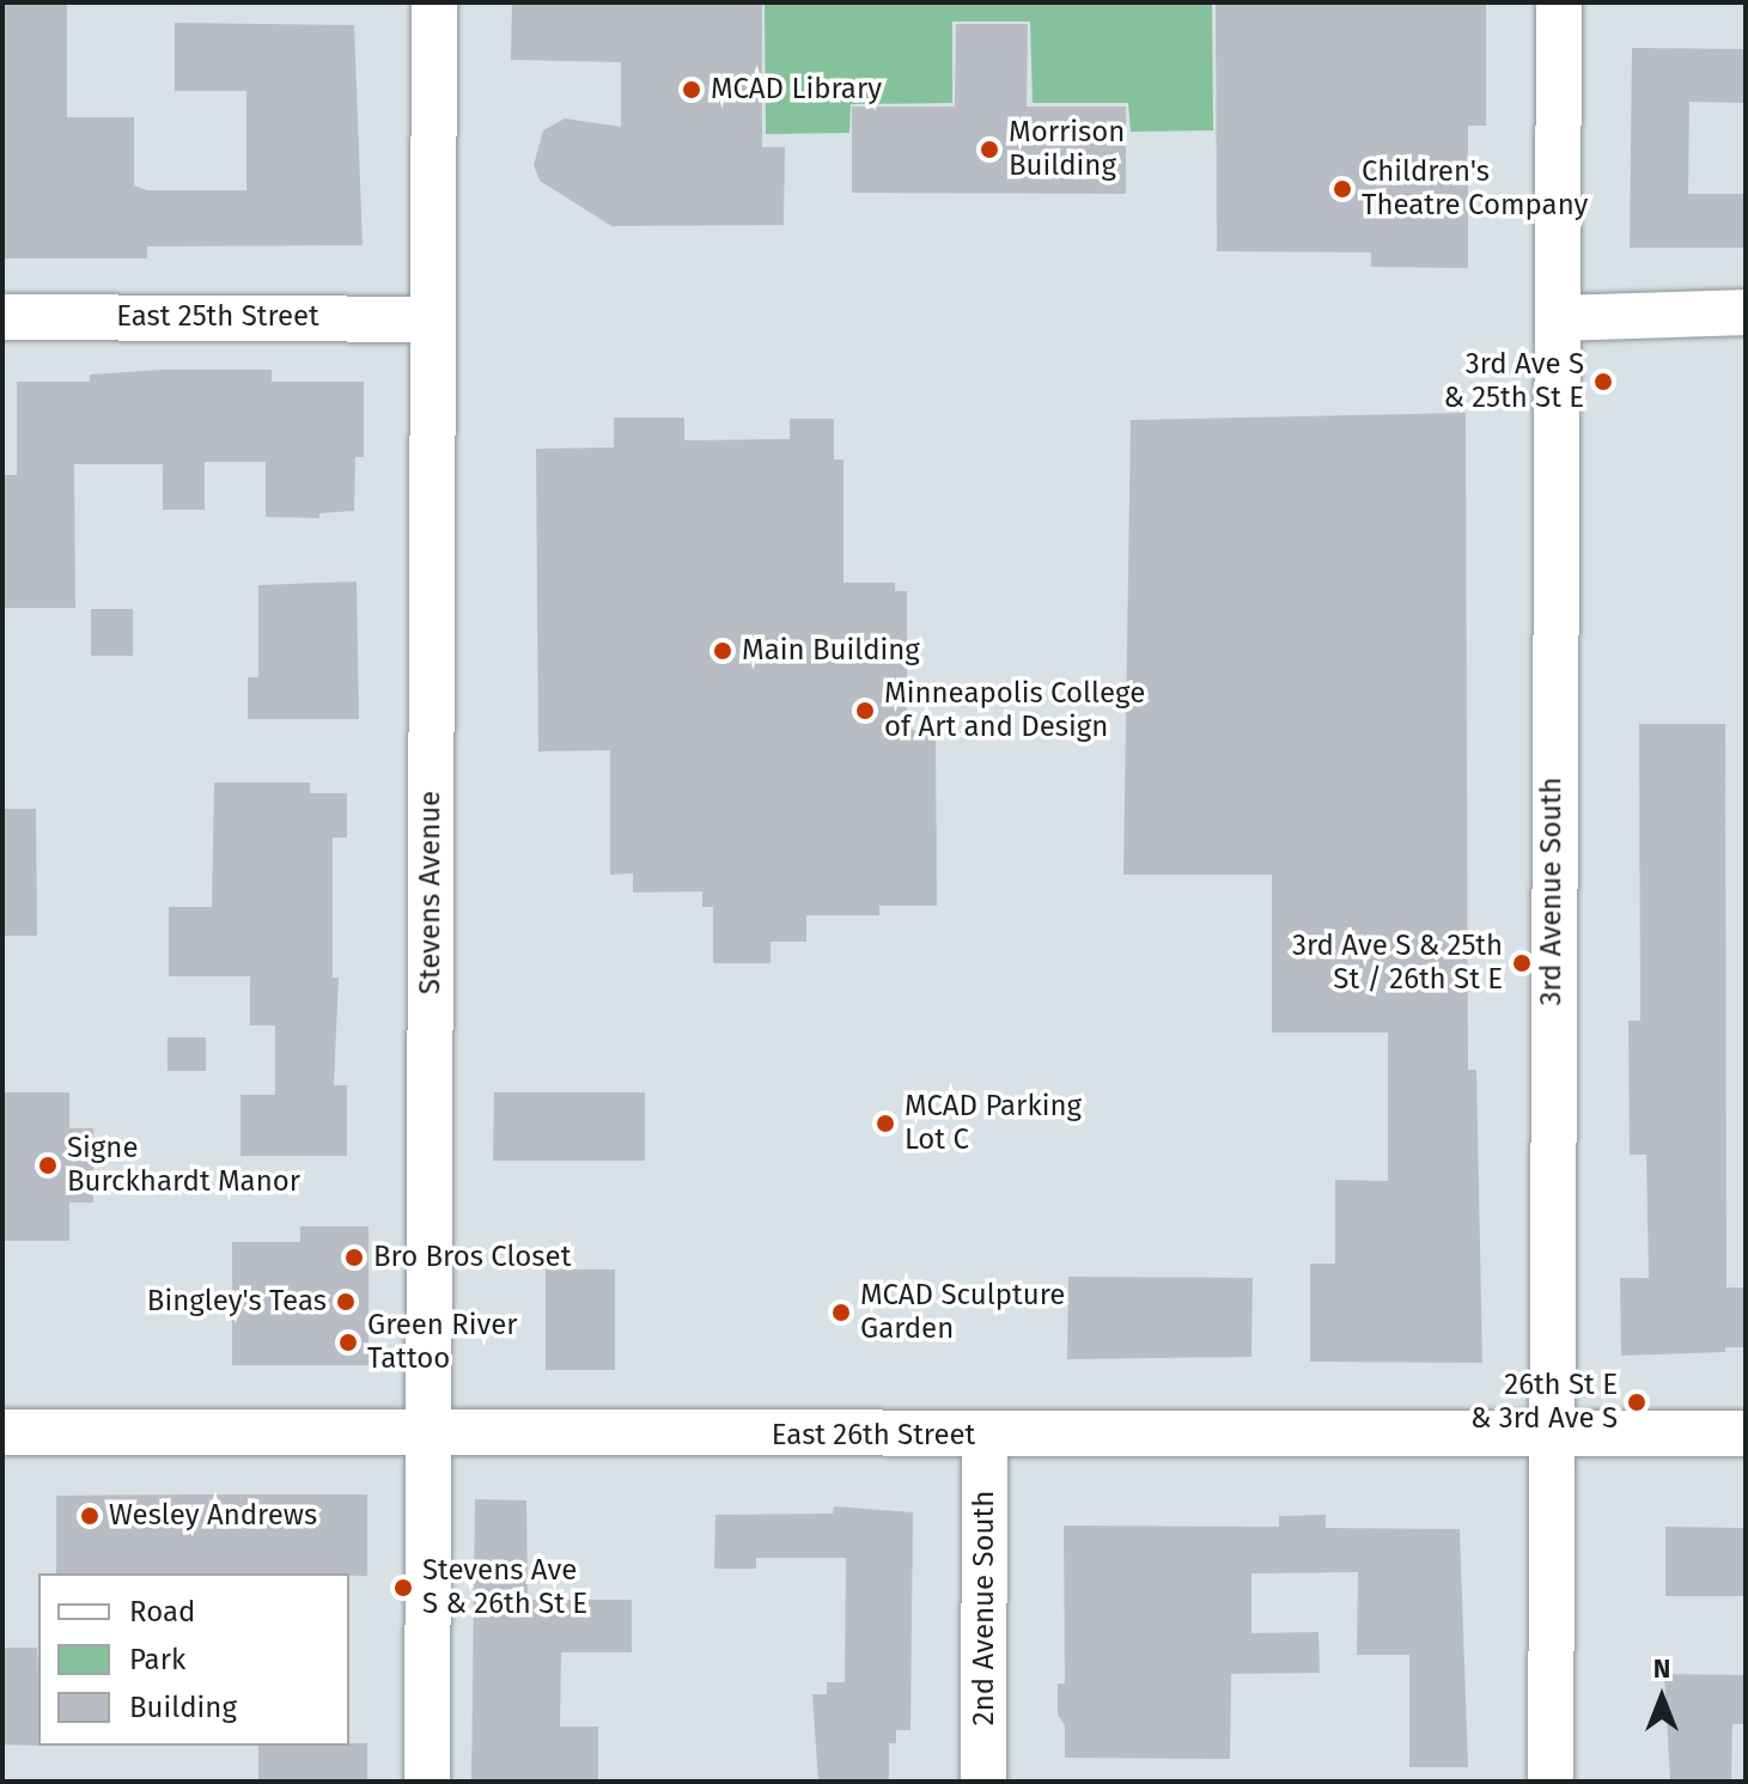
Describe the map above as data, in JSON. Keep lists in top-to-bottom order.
{
  "streets": {
    "street": [
      "East 25th Street",
      "3rd Avenue South",
      "Stevens Avenue",
      "East 26th Street",
      "2nd Avenue South"
    ]
  },
  "crossings": [
    ["East 25th Street", "Stevens Avenue"],
    ["3rd Avenue South", "East 26th Street"],
    ["Stevens Avenue", "East 26th Street"],
    ["East 26th Street", "2nd Avenue South"]
  ],
  "places": [
    "MCAD Library",
    "Morrison Building",
    "Children's Theatre Company",
    "3rd Ave S & 25th St E",
    "Main Building",
    "Minneapolis College of Art and Design",
    "3rd Ave S & 25th St / 26th St E",
    "MCAD Parking Lot C",
    "Signe Burckhardt Manor",
    "Bro Bros Closet",
    "Bingley's Teas",
    "MCAD Sculpture Garden",
    "Green River Tattoo",
    "26th St E & 3rd Ave S",
    "Wesley Andrews",
    "Stevens Ave S & 26th St E"
  ],
  "legend": ["Road", "Park", "Building"],
  "north": "top"
}
